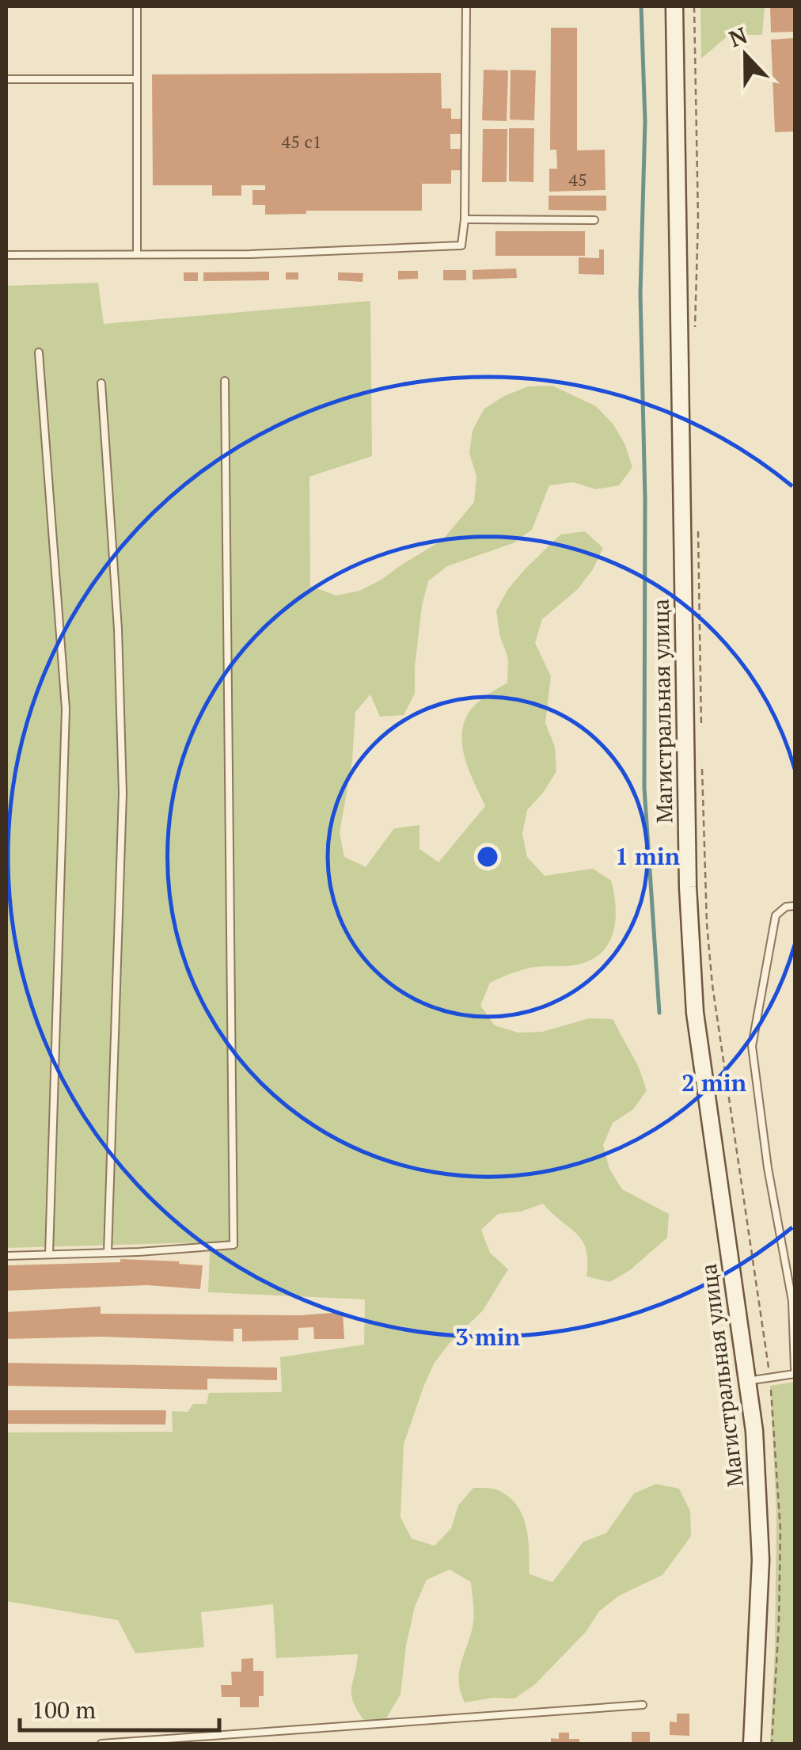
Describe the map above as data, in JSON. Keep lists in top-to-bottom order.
{
  "streets": {
    "main road": ["Магистральная улица"]
  },
  "house_numbers": ["45 с1", "45"],
  "scale_bar": "100 m",
  "north": "top",
  "rings": ["1 min", "2 min", "3 min"]
}
